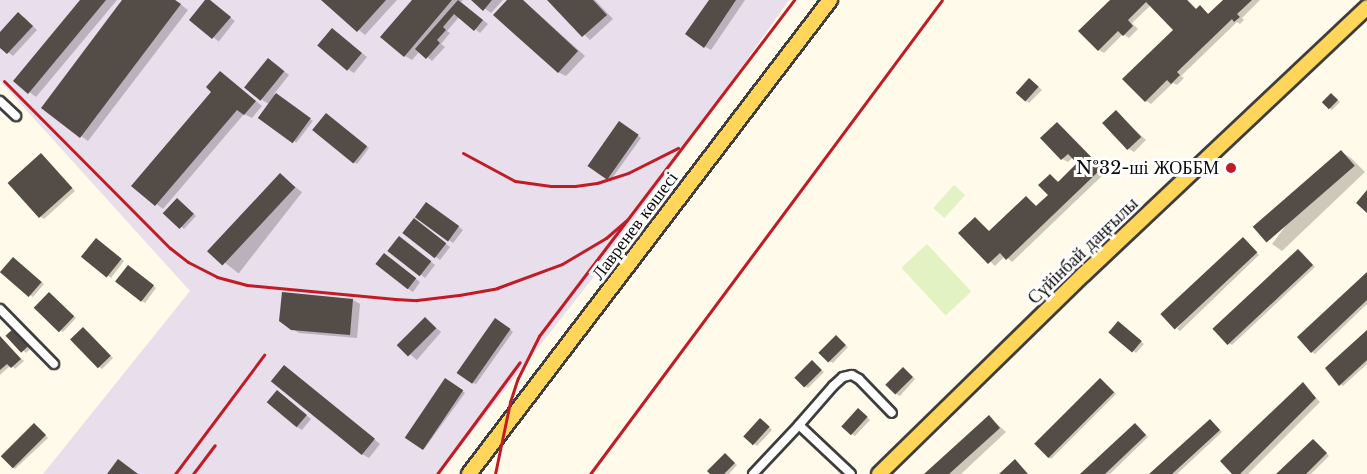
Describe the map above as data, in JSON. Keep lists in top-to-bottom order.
{
  "streets": {
    "main road": ["Лавренев көшесі", "Сүйінбай даңғылы"]
  },
  "places": ["№32-ші ЖОББМ"]
}
